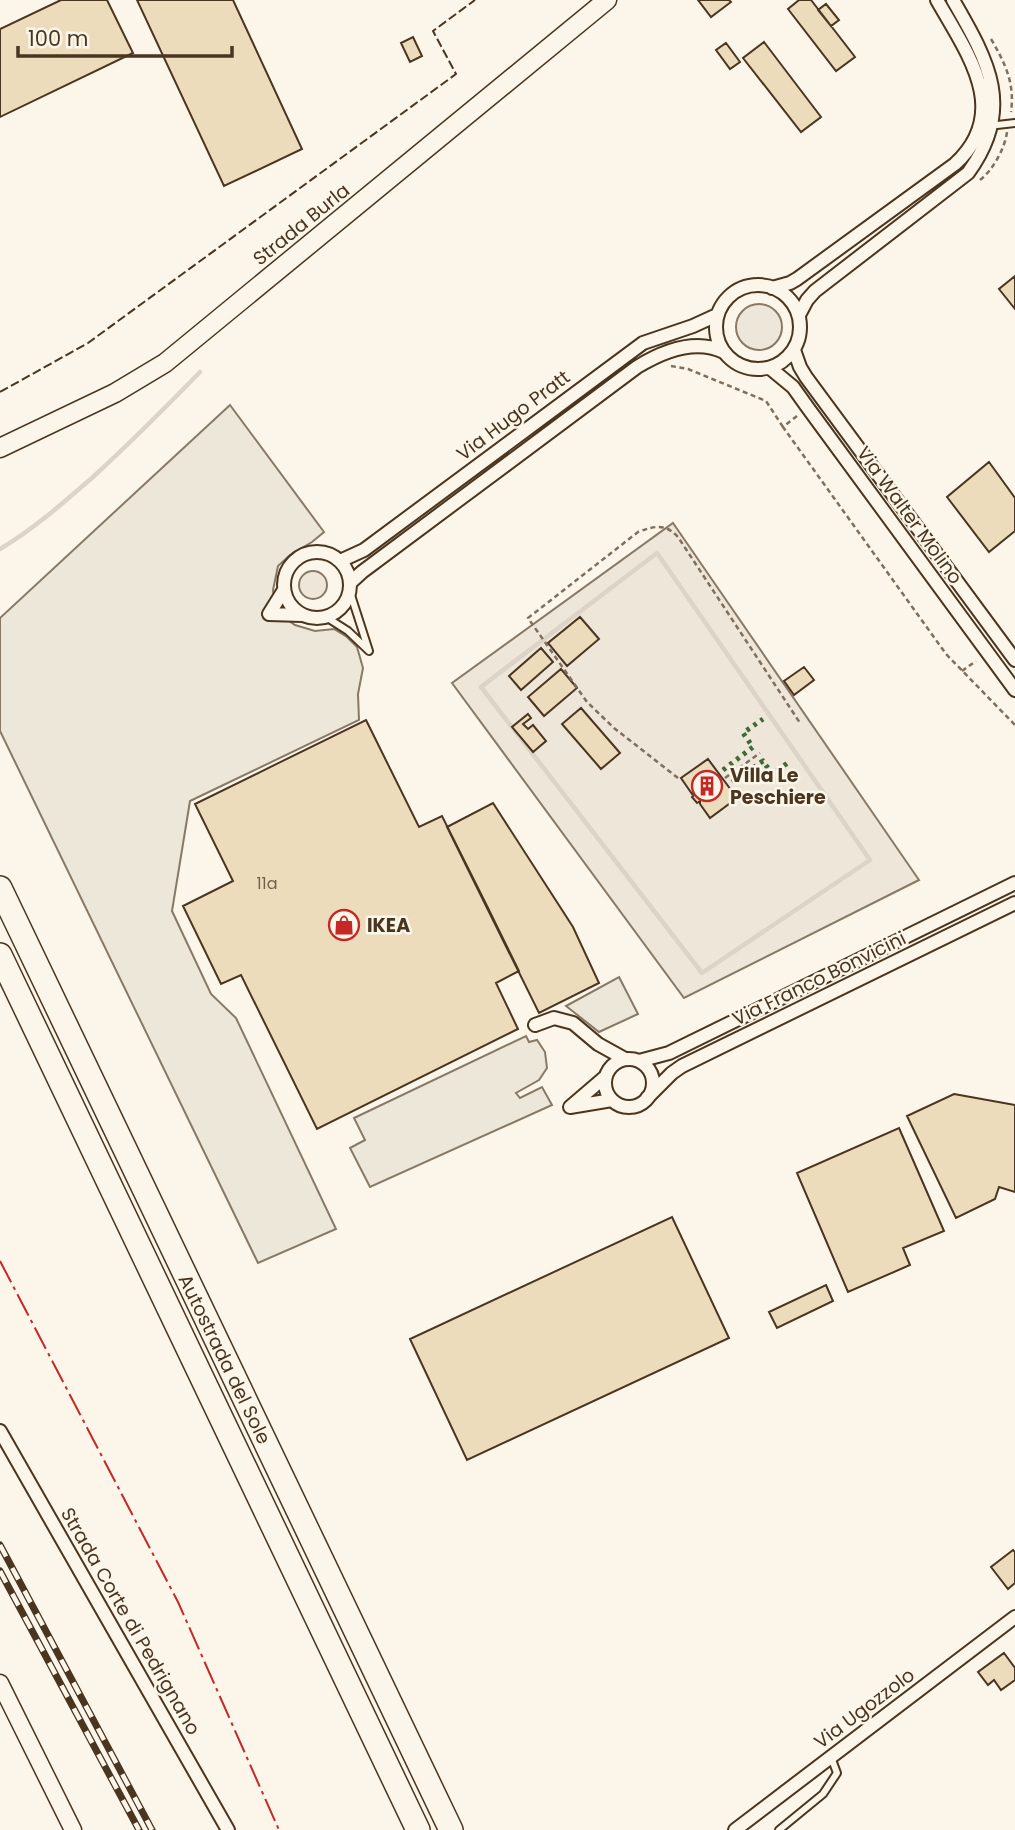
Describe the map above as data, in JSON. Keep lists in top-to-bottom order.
{
  "streets": {
    "highway": ["Autostrada del Sole"],
    "main road": ["Strada Burla"],
    "street": [
      "Via Hugo Pratt",
      "Via Walter Molino",
      "Via Franco Bonvicini",
      "Strada Corte di Pedrignano",
      "Via Ugozzolo"
    ]
  },
  "crossings": [
    ["Via Hugo Pratt", "Via Walter Molino"]
  ],
  "places": {
    "building": ["Villa Le Peschiere"],
    "shop": ["IKEA"]
  },
  "house_numbers": ["11a"],
  "scale_bar": "100 m"
}
